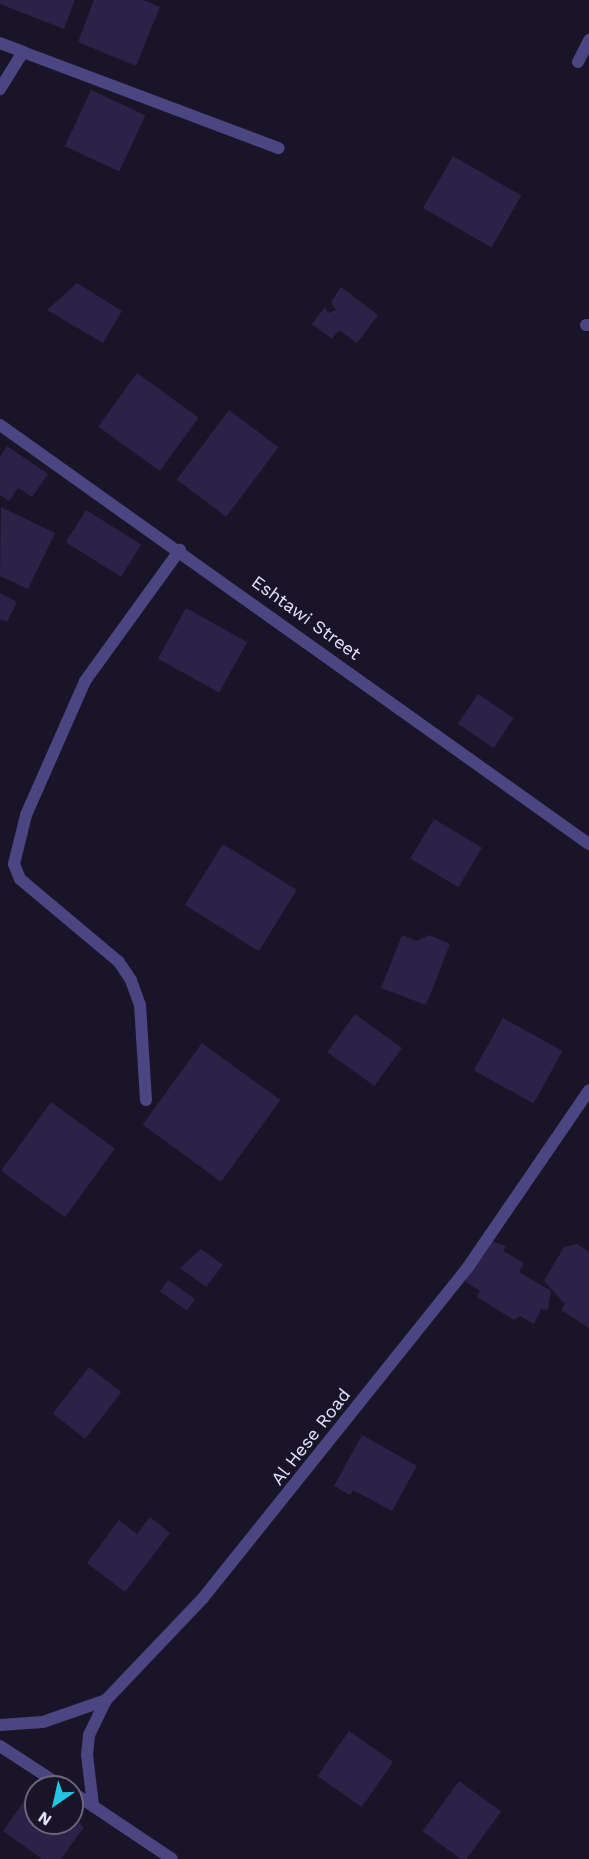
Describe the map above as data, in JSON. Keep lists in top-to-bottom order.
{
  "streets": {
    "street": ["Eshtawi Street", "Al Hese Road"]
  },
  "north": "bottom left"
}
